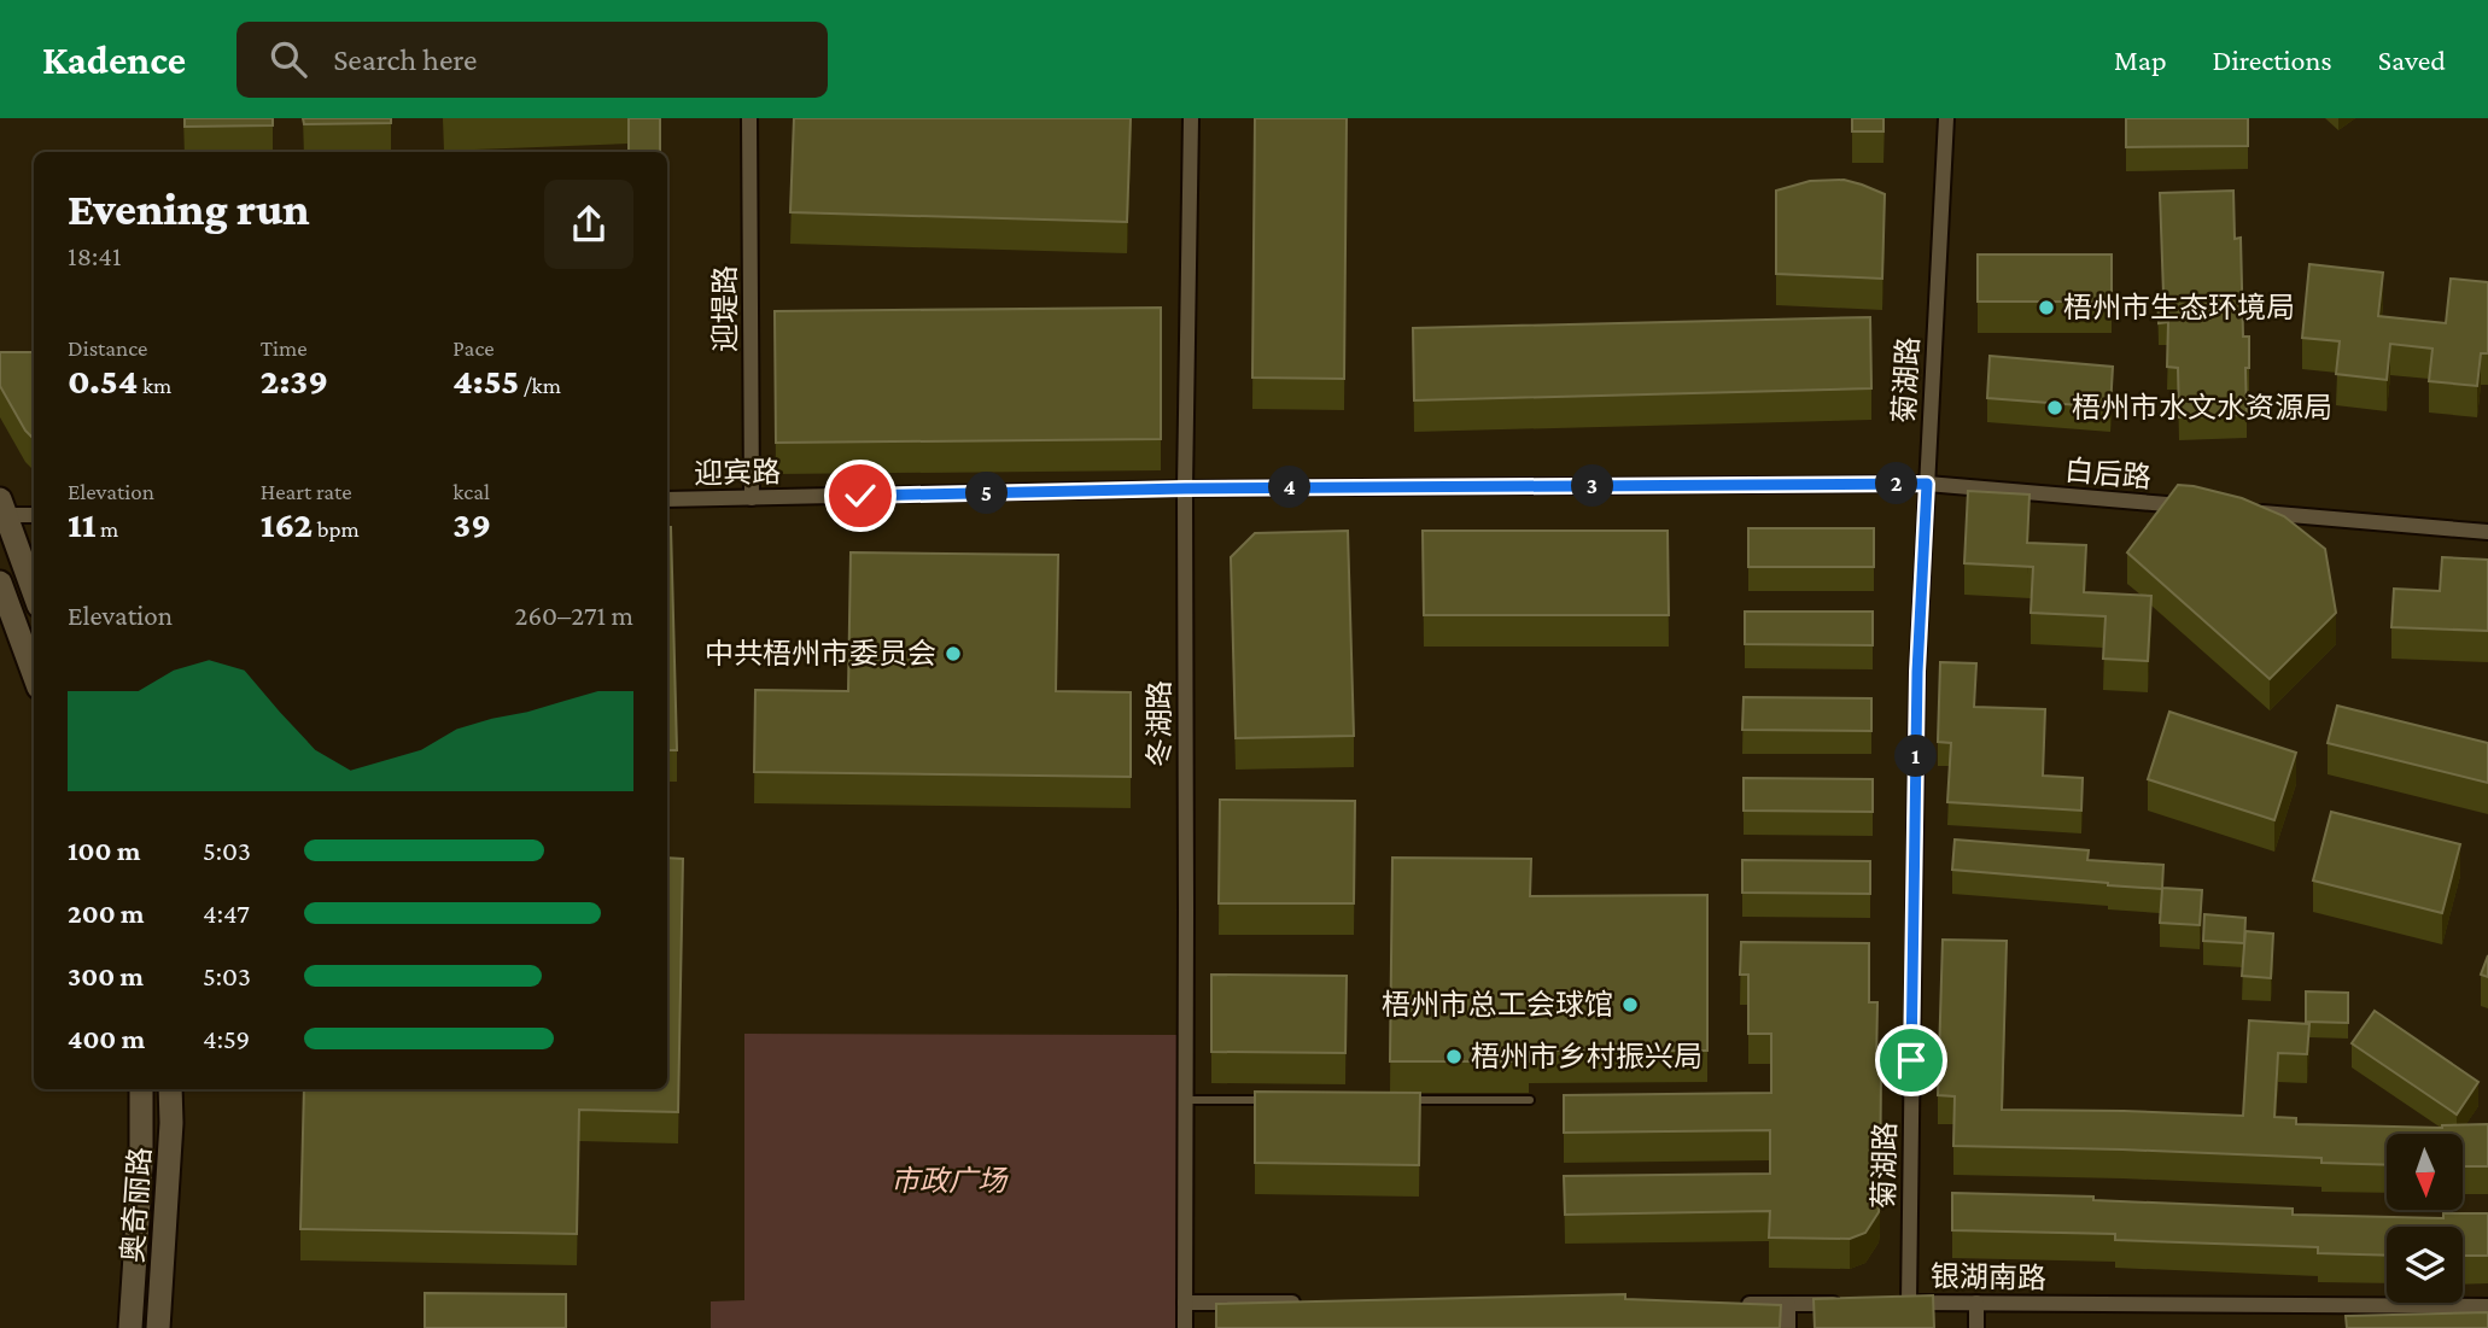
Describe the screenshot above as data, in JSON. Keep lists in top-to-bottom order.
{
  "streets": {
    "main road": ["奥奇丽路"],
    "street": [
      "迎堤路",
      "菊湖路",
      "迎宾路",
      "白后路",
      "冬湖路",
      "银湖南路"
    ]
  },
  "crossings": [
    ["迎堤路", "迎宾路"],
    ["菊湖路", "迎宾路"],
    ["菊湖路", "白后路"],
    ["菊湖路", "银湖南路"],
    ["迎宾路", "白后路"],
    ["迎宾路", "冬湖路"]
  ],
  "parks": ["市政广场"],
  "places": [
    "梧州市生态环境局",
    "梧州市水文水资源局",
    "中共梧州市委员会",
    "梧州市总工会球馆",
    "梧州市乡村振兴局"
  ],
  "north": "bottom",
  "page": {
    "header": "Kadence",
    "search": "Search here",
    "nav": ["Map", "Directions", "Saved"],
    "heading": ["Evening run", "18:41"],
    "stats": [
      ["Distance", "0.54 km"],
      ["Time", "2:39"],
      ["Pace", "4:55 /km"],
      ["Elevation", "11 m"],
      ["Heart rate", "162 bpm"],
      ["kcal", "39"]
    ],
    "pins": [
      "2",
      "3",
      "4",
      "5",
      "1"
    ],
    "chart": ["Elevation", "260–271 m"],
    "list": [
      {
        "name": "100 m",
        "note": "5:03"
      },
      {
        "name": "200 m",
        "note": "4:47"
      },
      {
        "name": "300 m",
        "note": "5:03"
      },
      {
        "name": "400 m",
        "note": "4:59"
      }
    ]
  }
}
